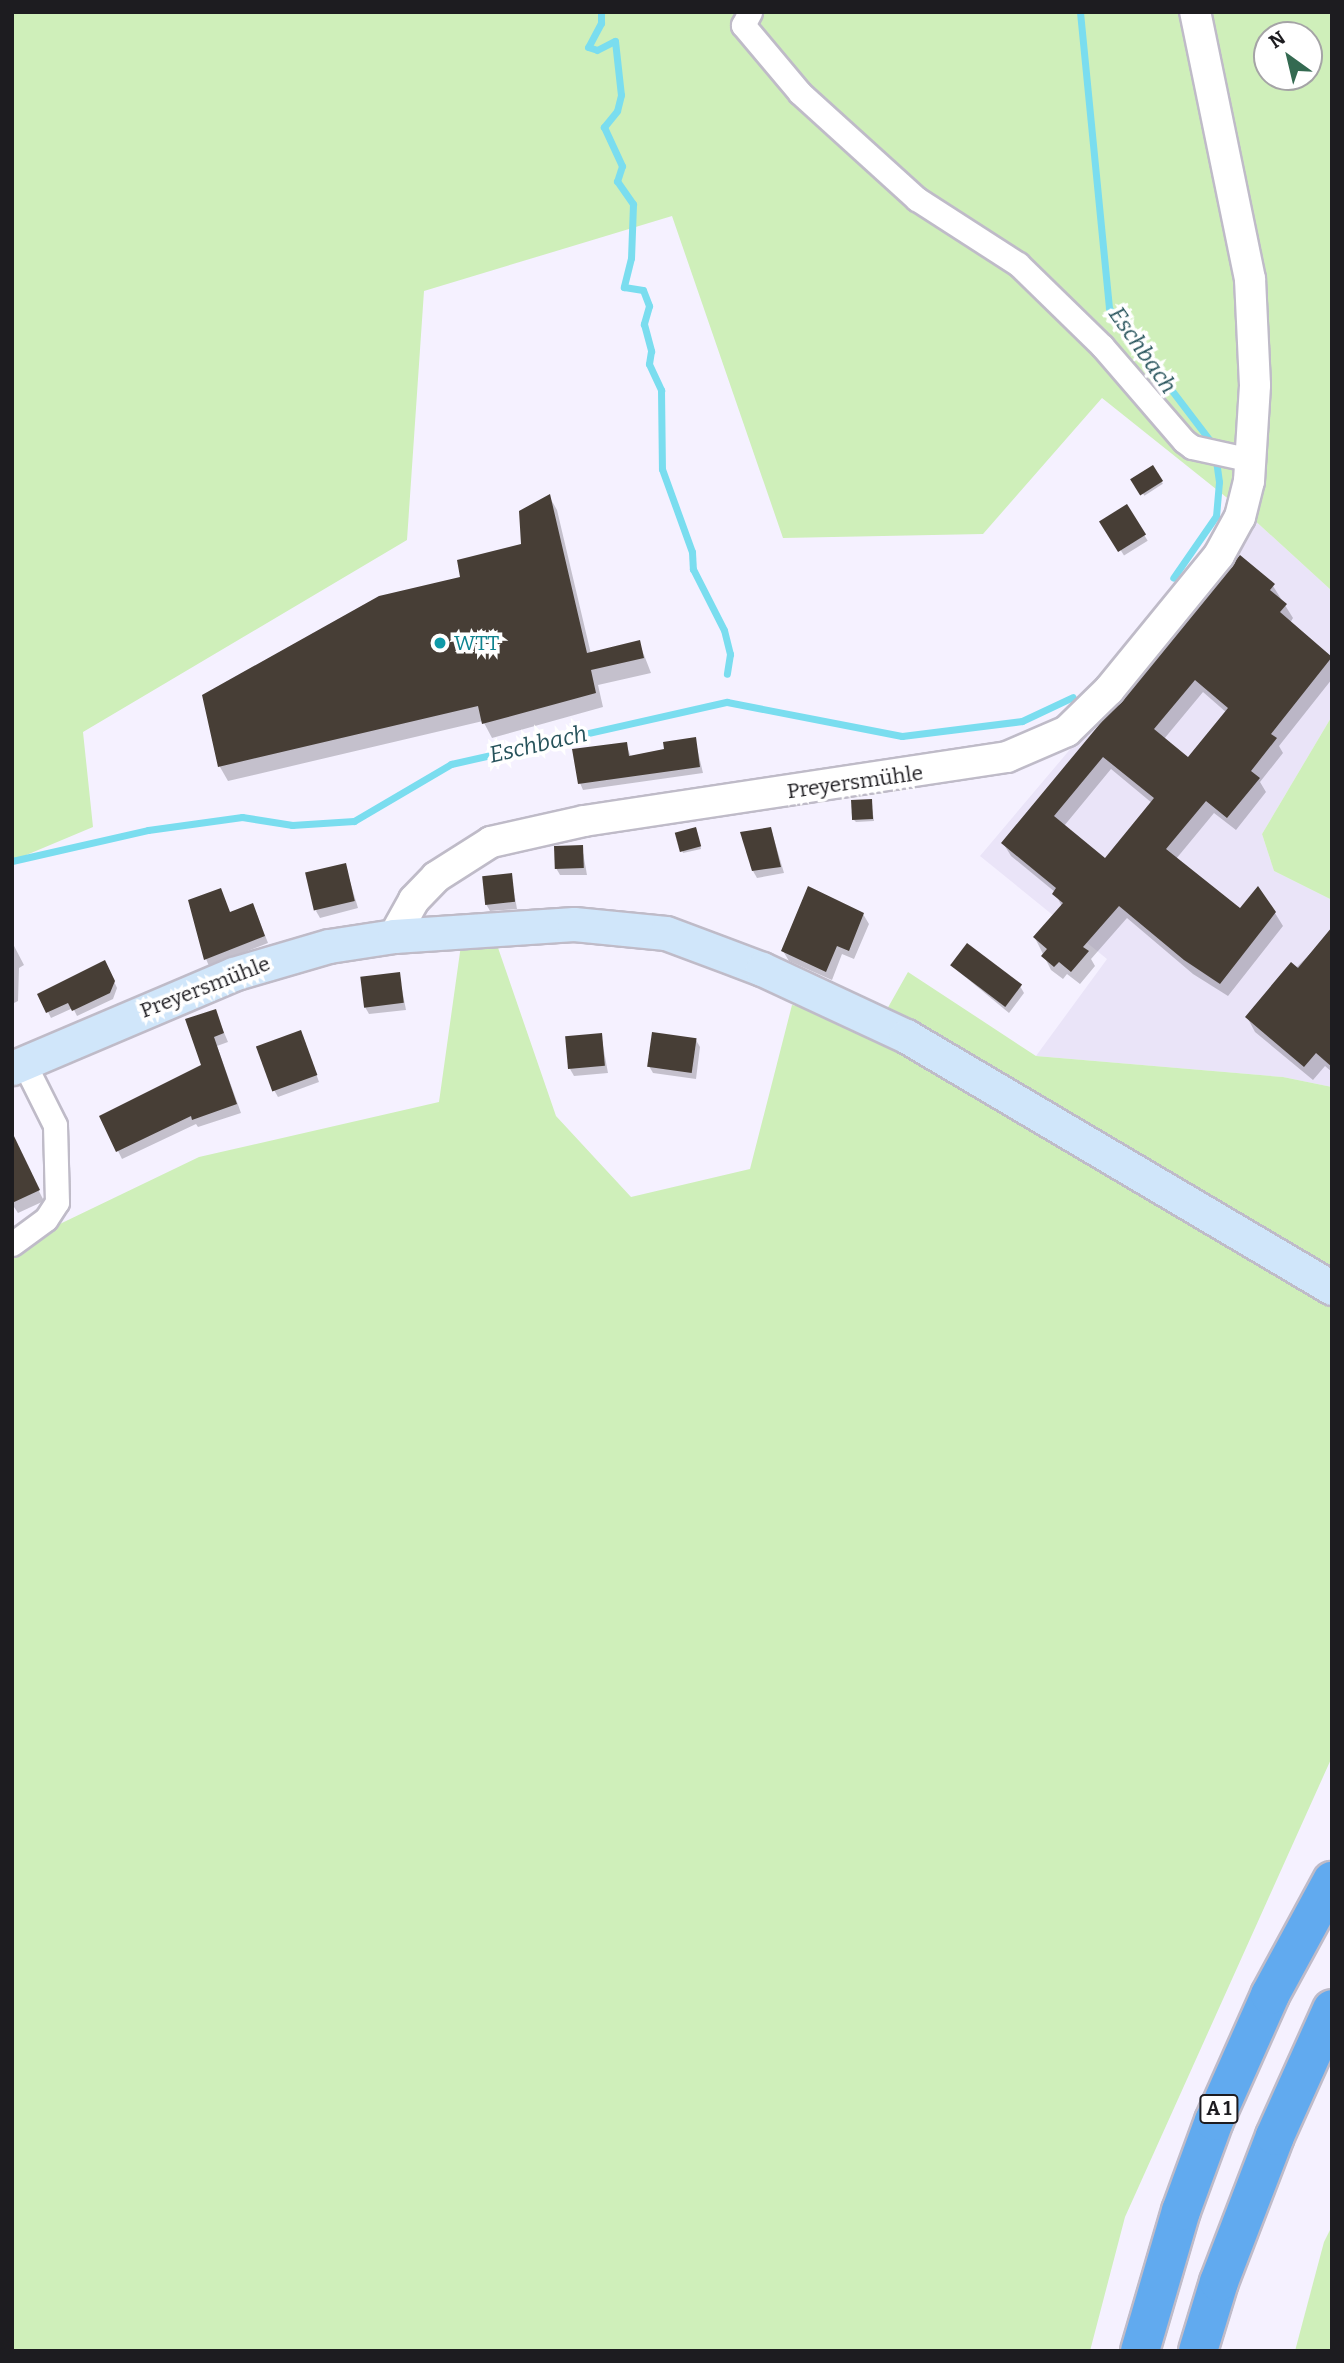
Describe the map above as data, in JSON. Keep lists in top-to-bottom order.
{
  "streets": {
    "highway": ["A 1"],
    "main road": ["Preyersmühle"]
  },
  "water": ["Eschbach"],
  "places": ["WTT"],
  "north": "top left"
}
